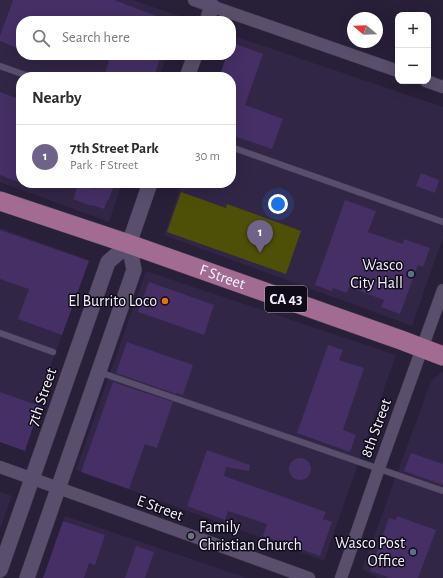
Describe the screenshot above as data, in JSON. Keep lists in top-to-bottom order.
{
  "streets": {
    "main road": ["F Street", "CA 43"],
    "street": ["7th Street", "8th Street", "E Street"]
  },
  "crossings": [
    ["F Street", "7th Street"],
    ["F Street", "8th Street"],
    ["7th Street", "E Street"]
  ],
  "places": [
    "Wasco City Hall",
    "El Burrito Loco",
    "Family Christian Church",
    "Wasco Post Office"
  ],
  "north": "left",
  "page": {
    "map_buttons": ["+", "−"],
    "search": "Search here",
    "heading": "Nearby",
    "list": [
      {
        "mark": "1",
        "name": "7th Street Park",
        "note": "Park · F Street",
        "value": "30 m"
      }
    ],
    "pins": "1"
  }
}
